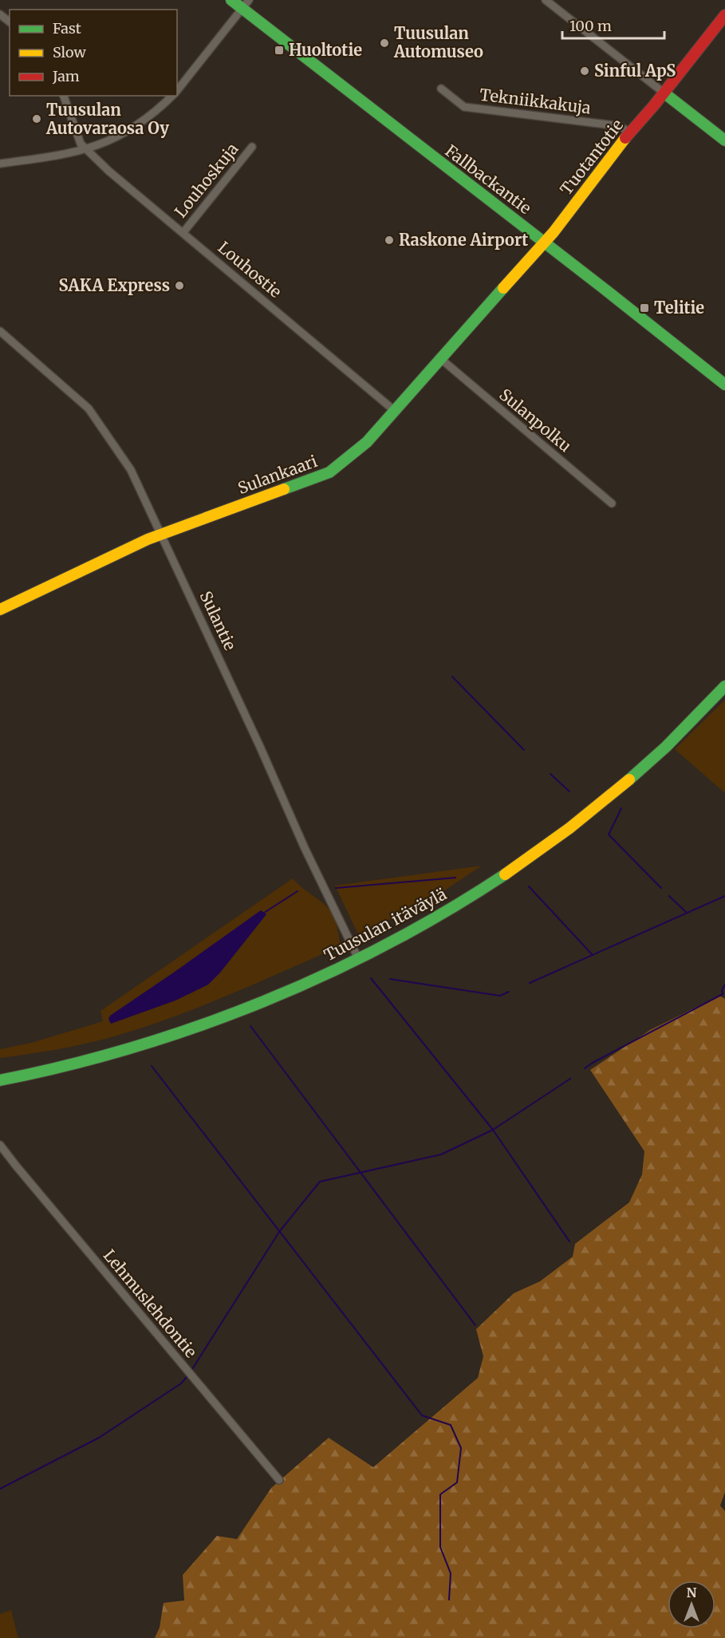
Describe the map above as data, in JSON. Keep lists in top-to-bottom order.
{
  "streets": {
    "street": [
      "Tekniikkakuja",
      "Tuotantotie",
      "Fallbackantie",
      "Louhoskuja",
      "Louhostie",
      "Sulanpolku",
      "Sulankaari",
      "Sulantie",
      "Tuusulan itäväylä",
      "Lehmuslehdontie"
    ]
  },
  "crossings": [
    ["Tekniikkakuja", "Tuotantotie"],
    ["Tuotantotie", "Fallbackantie"],
    ["Tuotantotie", "Sulankaari"],
    ["Fallbackantie", "Sulankaari"],
    ["Louhoskuja", "Louhostie"],
    ["Louhostie", "Sulankaari"],
    ["Sulanpolku", "Sulankaari"],
    ["Sulankaari", "Sulantie"],
    ["Sulantie", "Tuusulan itäväylä"]
  ],
  "places": {
    "other": [
      "Tuusulan Automuseo",
      "Sinful ApS",
      "Tuusulan Autovaraosa Oy",
      "Raskone Airport",
      "SAKA Express"
    ],
    "transit": ["Huoltotie", "Telitie"]
  },
  "legend": ["Fast", "Slow", "Jam"],
  "scale_bar": "100 m",
  "north": "top"
}
